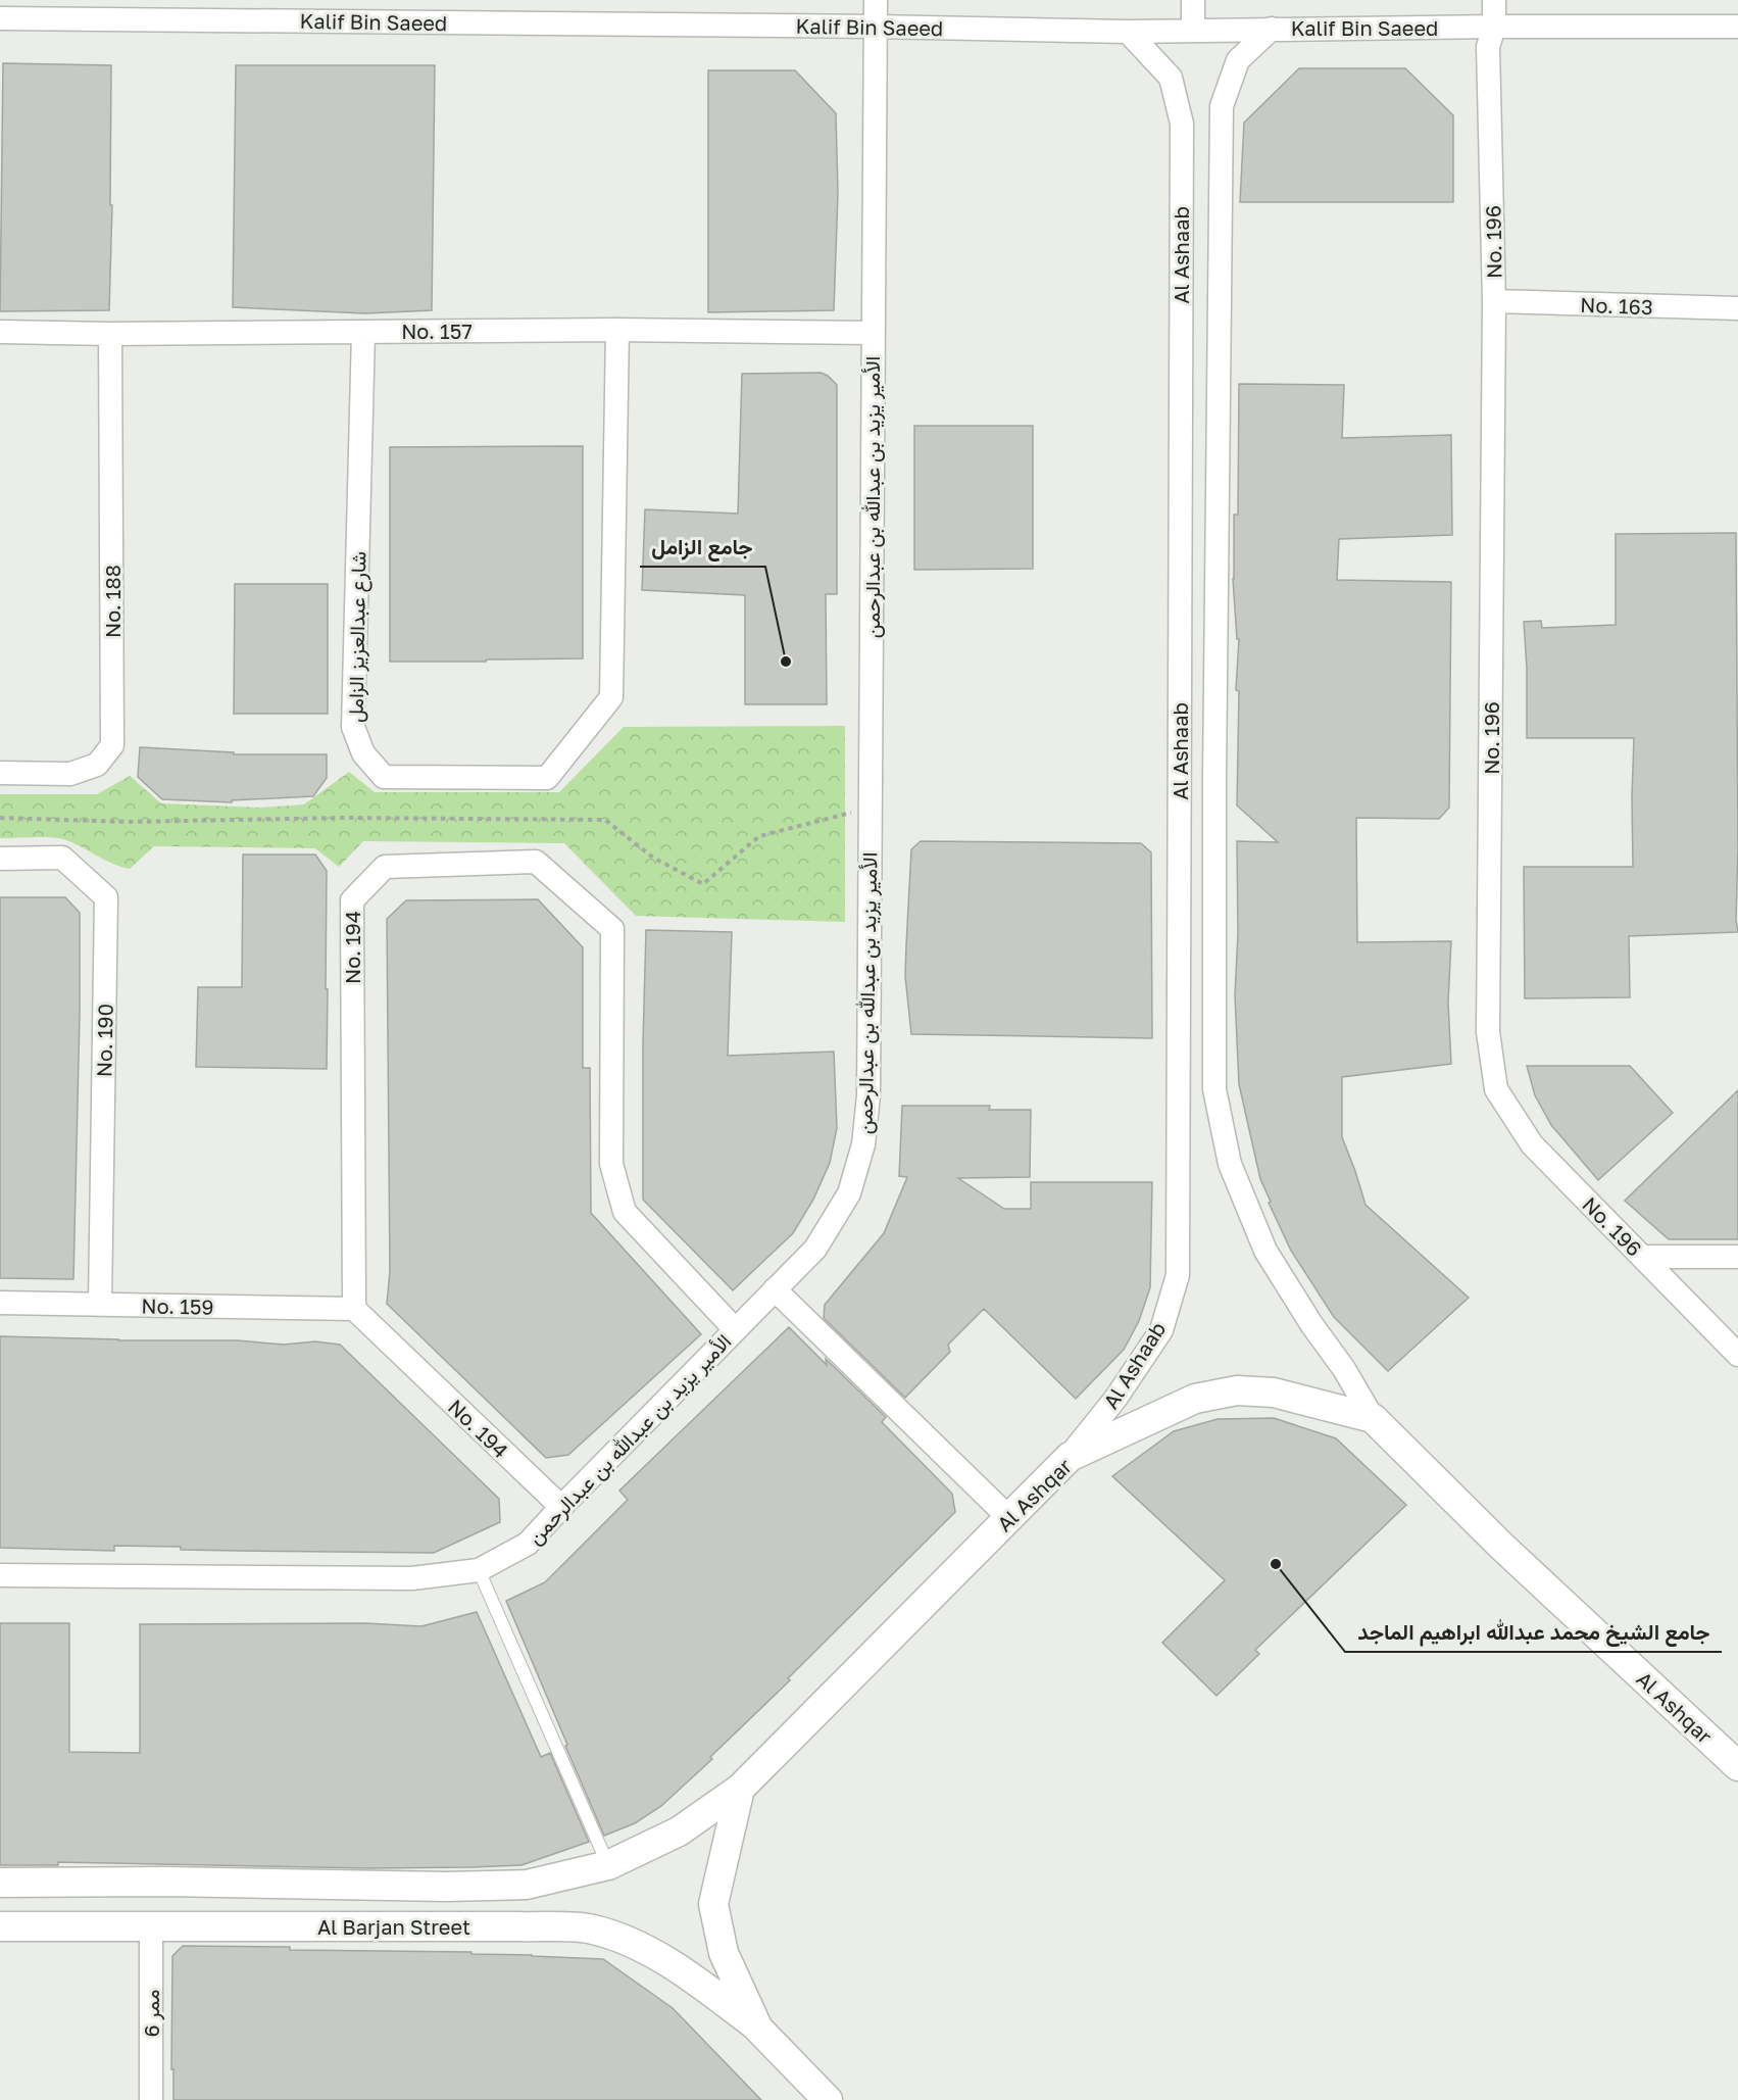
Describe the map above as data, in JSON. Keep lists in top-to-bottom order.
{
  "streets": {
    "street": [
      "Kalif Bin Saeed",
      "No. 196",
      "Al Ashaab",
      "No. 163",
      "No. 157",
      "الأمير يزيد بن عبدالله بن عبدالرحمن",
      "No. 188",
      "شارع عبدالعزيز الزامل",
      "No. 194",
      "No. 190",
      "No. 159",
      "Al Ashqar",
      "Al Barjan Street",
      "ممر 6"
    ]
  },
  "crossings": [
    ["Kalif Bin Saeed", "No. 196"],
    ["Kalif Bin Saeed", "Al Ashaab"],
    ["Kalif Bin Saeed", "الأمير يزيد بن عبدالله بن عبدالرحمن"],
    ["No. 196", "No. 163"],
    ["Al Ashaab", "Al Ashqar"],
    ["No. 157", "الأمير يزيد بن عبدالله بن عبدالرحمن"],
    ["No. 157", "No. 188"],
    ["No. 157", "شارع عبدالعزيز الزامل"],
    ["الأمير يزيد بن عبدالله بن عبدالرحمن", "No. 194"],
    ["No. 194", "No. 159"],
    ["No. 190", "No. 159"],
    ["Al Ashqar", "Al Barjan Street"],
    ["Al Barjan Street", "ممر 6"]
  ],
  "places": ["جامع الزامل", "جامع الشيخ محمد عبدالله ابراهيم الماجد"]
}
